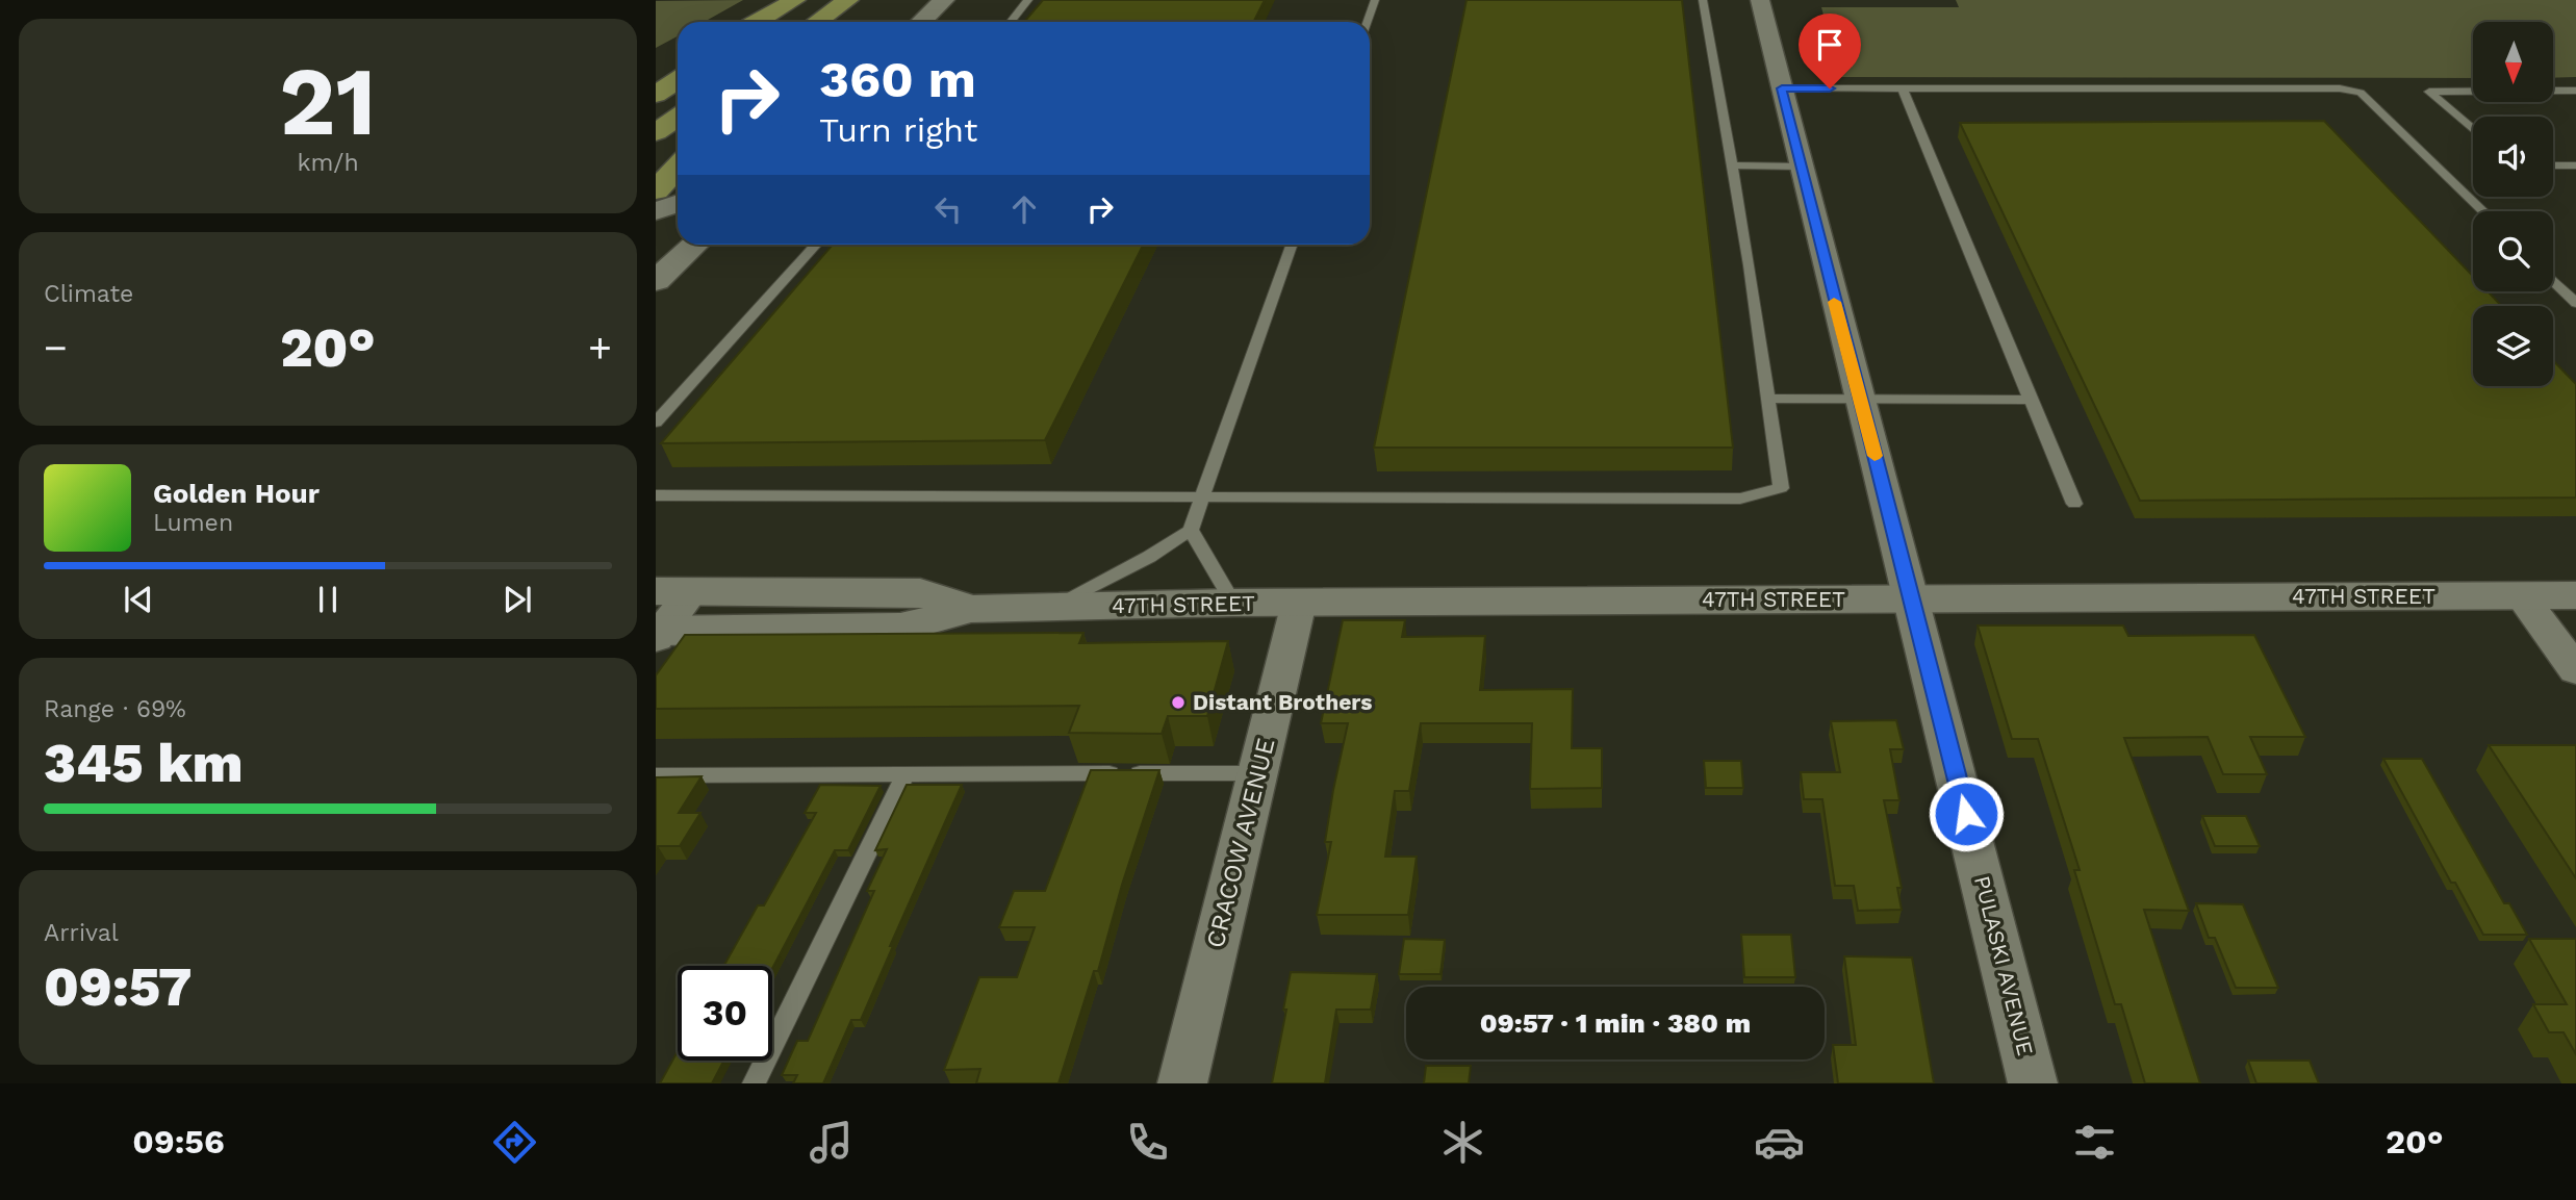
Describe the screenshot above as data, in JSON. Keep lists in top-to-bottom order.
{
  "streets": {
    "main road": ["47TH STREET"],
    "street": ["CRACOW AVENUE", "PULASKI AVENUE"]
  },
  "crossings": [
    ["47TH STREET", "CRACOW AVENUE"],
    ["47TH STREET", "PULASKI AVENUE"]
  ],
  "places": ["Distant Brothers"],
  "north": "bottom",
  "page": {
    "tile": [
      ["21", "km/h"],
      "Climate",
      ["Range · 69%", "345 km"],
      ["Arrival", "09:57"]
    ],
    "turn": ["360 m", "Turn right"],
    "heat": ["−", "20°", "+"],
    "song": ["Golden Hour", "Lumen"],
    "limit": "30",
    "trip": "09:57 · 1 min · 380 m",
    "tabs": ["09:56", "20°"]
  }
}
